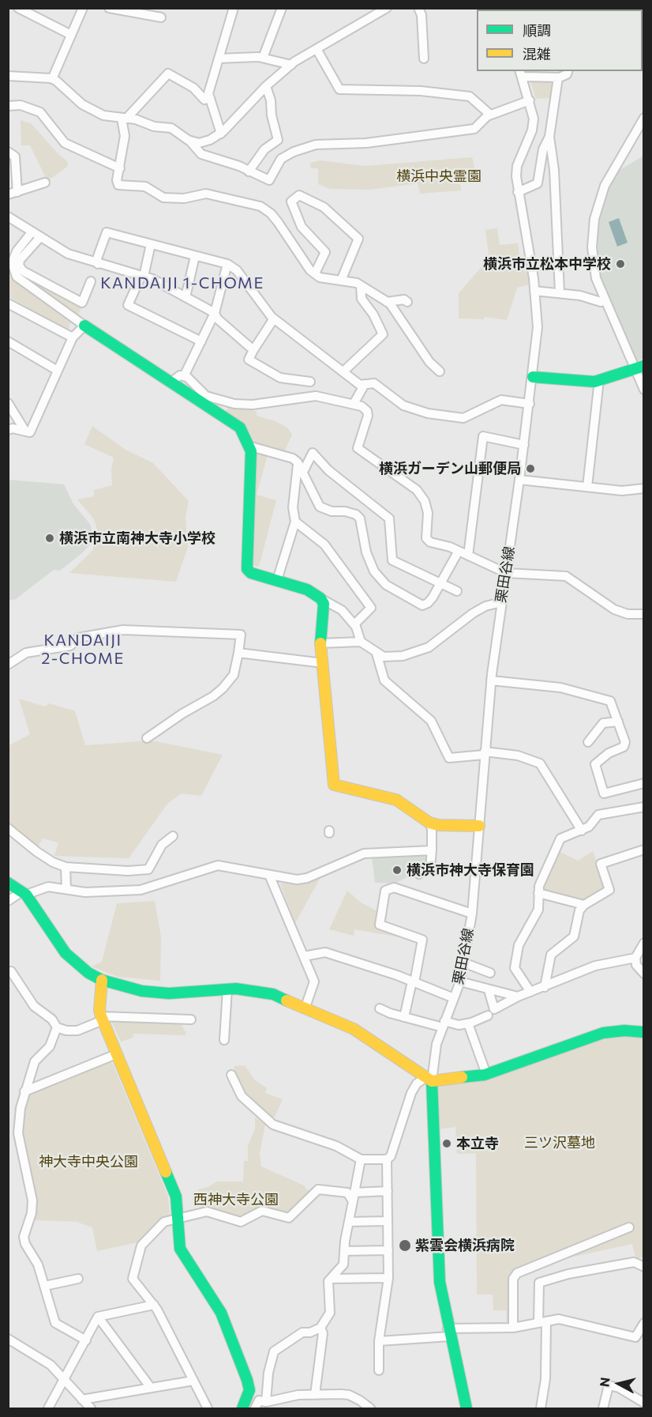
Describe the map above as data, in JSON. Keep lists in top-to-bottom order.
{
  "streets": {
    "street": ["栗田谷線"]
  },
  "districts": ["KANDAIJI 1-CHOME", "KANDAIJI 2-CHOME"],
  "parks": [
    "横浜中央霊園",
    "三ツ沢墓地",
    "神大寺中央公園",
    "西神大寺公園"
  ],
  "places": [
    "横浜市立松本中学校",
    "横浜ガーデン山郵便局",
    "横浜市立南神大寺小学校",
    "横浜市神大寺保育園",
    "本立寺",
    "紫雲会横浜病院"
  ],
  "legend": ["順調", "混雑"],
  "north": "left"
}
